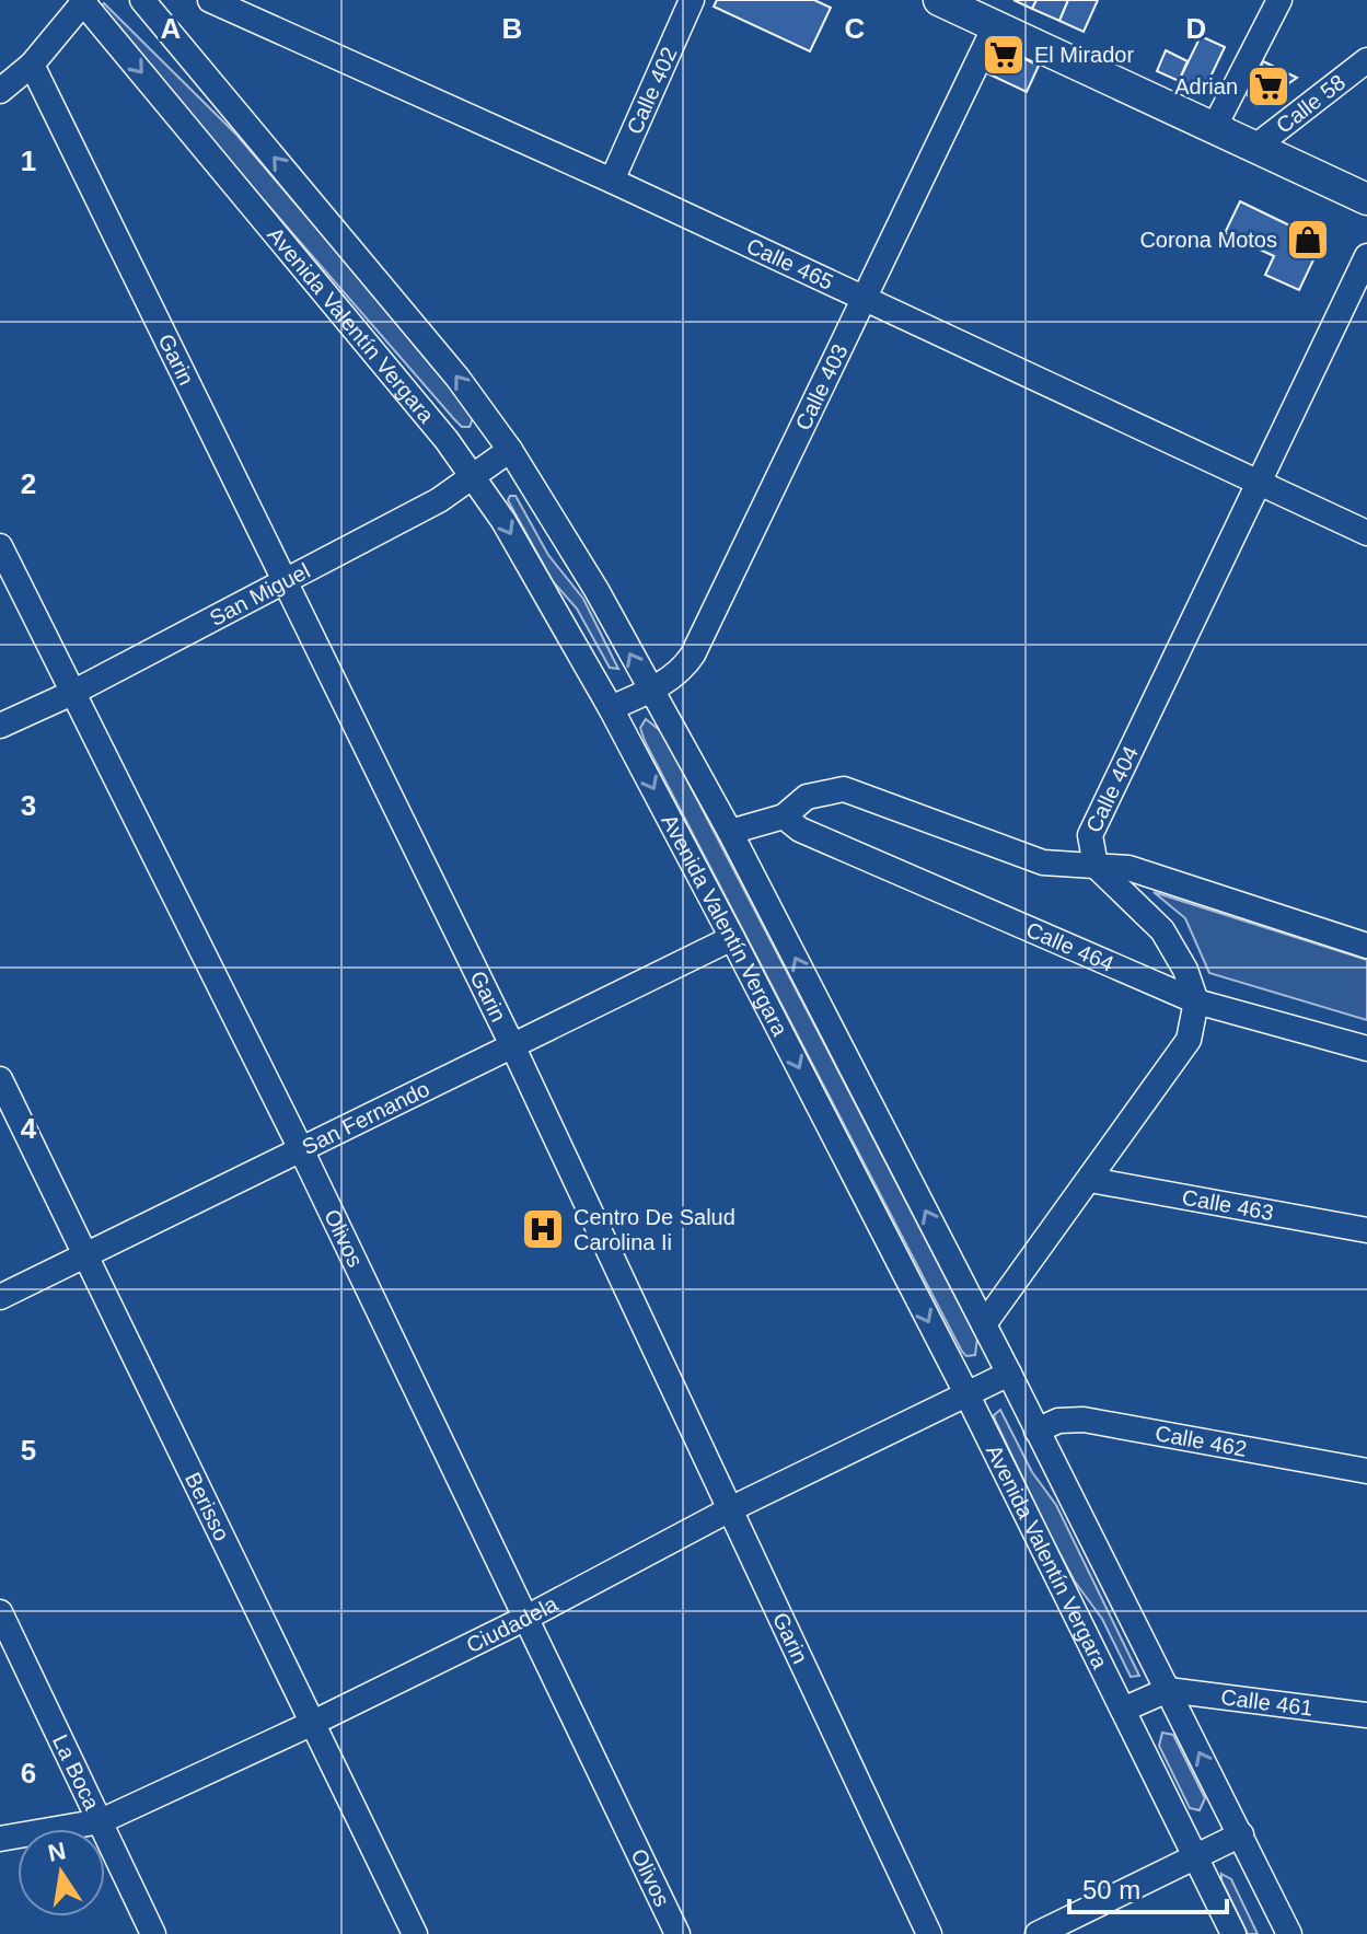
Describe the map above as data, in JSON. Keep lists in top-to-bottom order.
{
  "streets": {
    "street": [
      "Calle 402",
      "Calle 58",
      "Calle 465",
      "Avenida Valentín Vergara",
      "Garin",
      "Calle 403",
      "San Miguel",
      "Calle 404",
      "Calle 464",
      "San Fernando",
      "Calle 463",
      "Olivos",
      "Calle 462",
      "Berisso",
      "Ciudadela",
      "Calle 461",
      "La Boca"
    ]
  },
  "crossings": [
    ["Calle 402", "Calle 465"],
    ["Calle 465", "Calle 403"],
    ["Calle 465", "Calle 404"],
    ["Avenida Valentín Vergara", "Calle 403"],
    ["Avenida Valentín Vergara", "San Miguel"],
    ["Avenida Valentín Vergara", "San Fernando"],
    ["Avenida Valentín Vergara", "Calle 462"],
    ["Avenida Valentín Vergara", "Ciudadela"],
    ["Avenida Valentín Vergara", "Calle 461"],
    ["Garin", "San Miguel"],
    ["Garin", "San Fernando"],
    ["Garin", "Ciudadela"],
    ["San Miguel", "Olivos"],
    ["Calle 404", "Calle 464"],
    ["San Fernando", "Olivos"],
    ["San Fernando", "Berisso"],
    ["Olivos", "Ciudadela"],
    ["Berisso", "Ciudadela"],
    ["Ciudadela", "La Boca"]
  ],
  "places": {
    "supermarket": ["El Mirador", "Adrian"],
    "shop": ["Corona Motos"],
    "hospital": ["Centro De Salud Carolina Ii"]
  },
  "scale_bar": "50 m",
  "north": "top",
  "grid": {
    "columns": [
      "A",
      "B",
      "C",
      "D"
    ],
    "rows": [
      "1",
      "2",
      "3",
      "4",
      "5",
      "6"
    ]
  }
}
